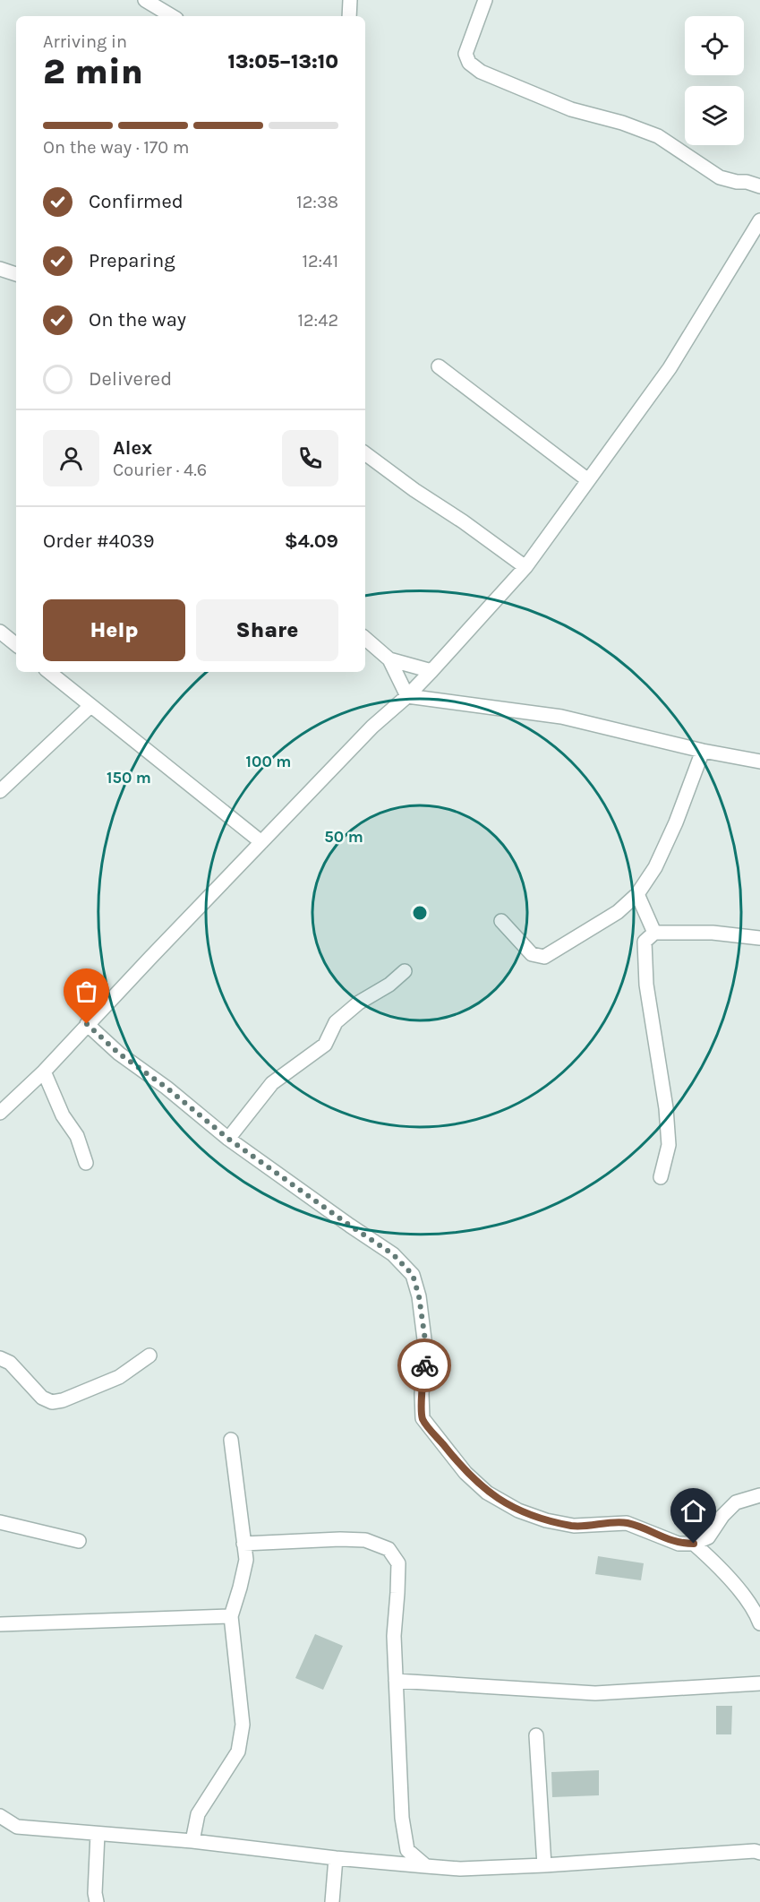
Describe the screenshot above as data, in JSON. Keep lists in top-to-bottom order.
{
  "page": {
    "heading": ["2 min", "Arriving in", "13:05–13:10"],
    "panel": [
      "Alex",
      "Courier · 4.6",
      "Order #4039",
      "$4.09"
    ],
    "bar": "On the way · 170 m",
    "list": [
      ["Confirmed", "12:38"],
      ["Preparing", "12:41"],
      ["On the way", "12:42"],
      "Delivered"
    ],
    "buttons": ["Help", "Share"]
  },
  "rings": ["100 m", "150 m", "50 m"]
}
